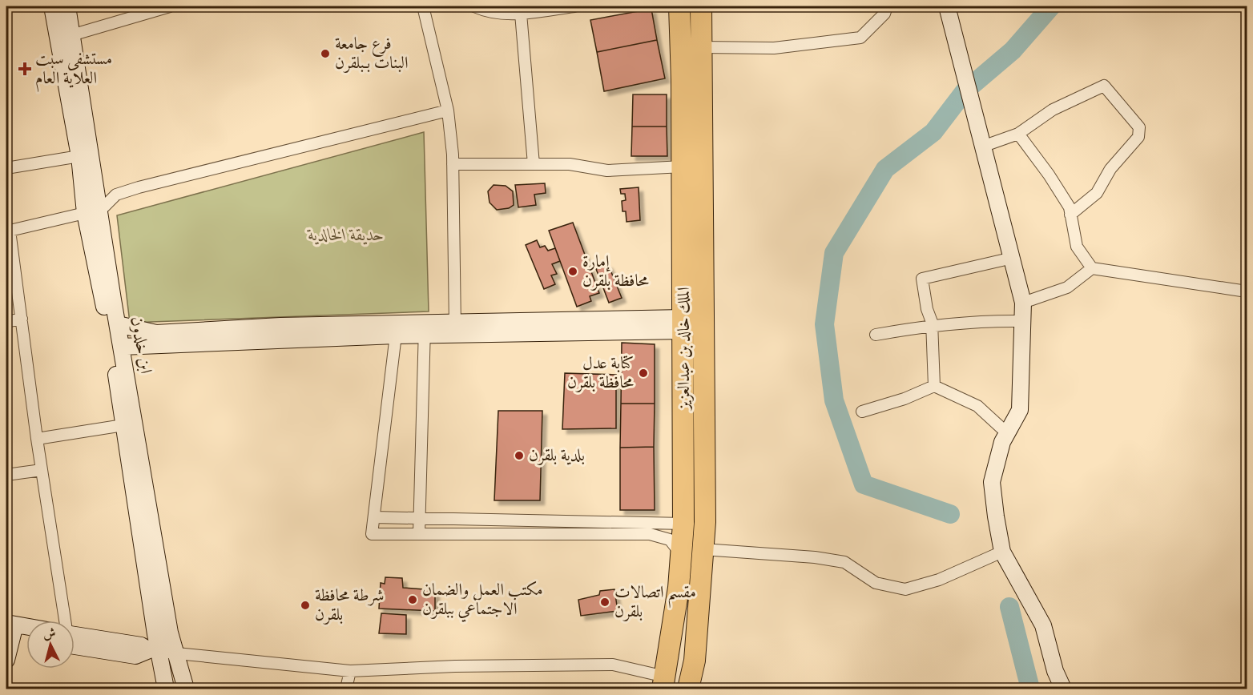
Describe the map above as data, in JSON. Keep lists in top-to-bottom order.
{
  "streets": {
    "highway": ["الملك خالد بن عبدالعزيز"],
    "street": ["ابن خلدون"]
  },
  "parks": ["حديقة الخالدية"],
  "places": {
    "other": [
      "فرع جامعة البنات بـبلقرن",
      "إمارة محافظة بلقرن",
      "كتابة عدل محافظة بلقرن",
      "بلدية بلقرن",
      "مكتب العمل والضمان الاجتماعي ببلقرن",
      "مقسم اتصالات بلقرن",
      "شرطة محافظة بلقرن"
    ],
    "health": ["مستشفى سبت العلاية العام"]
  },
  "north": "top"
}
